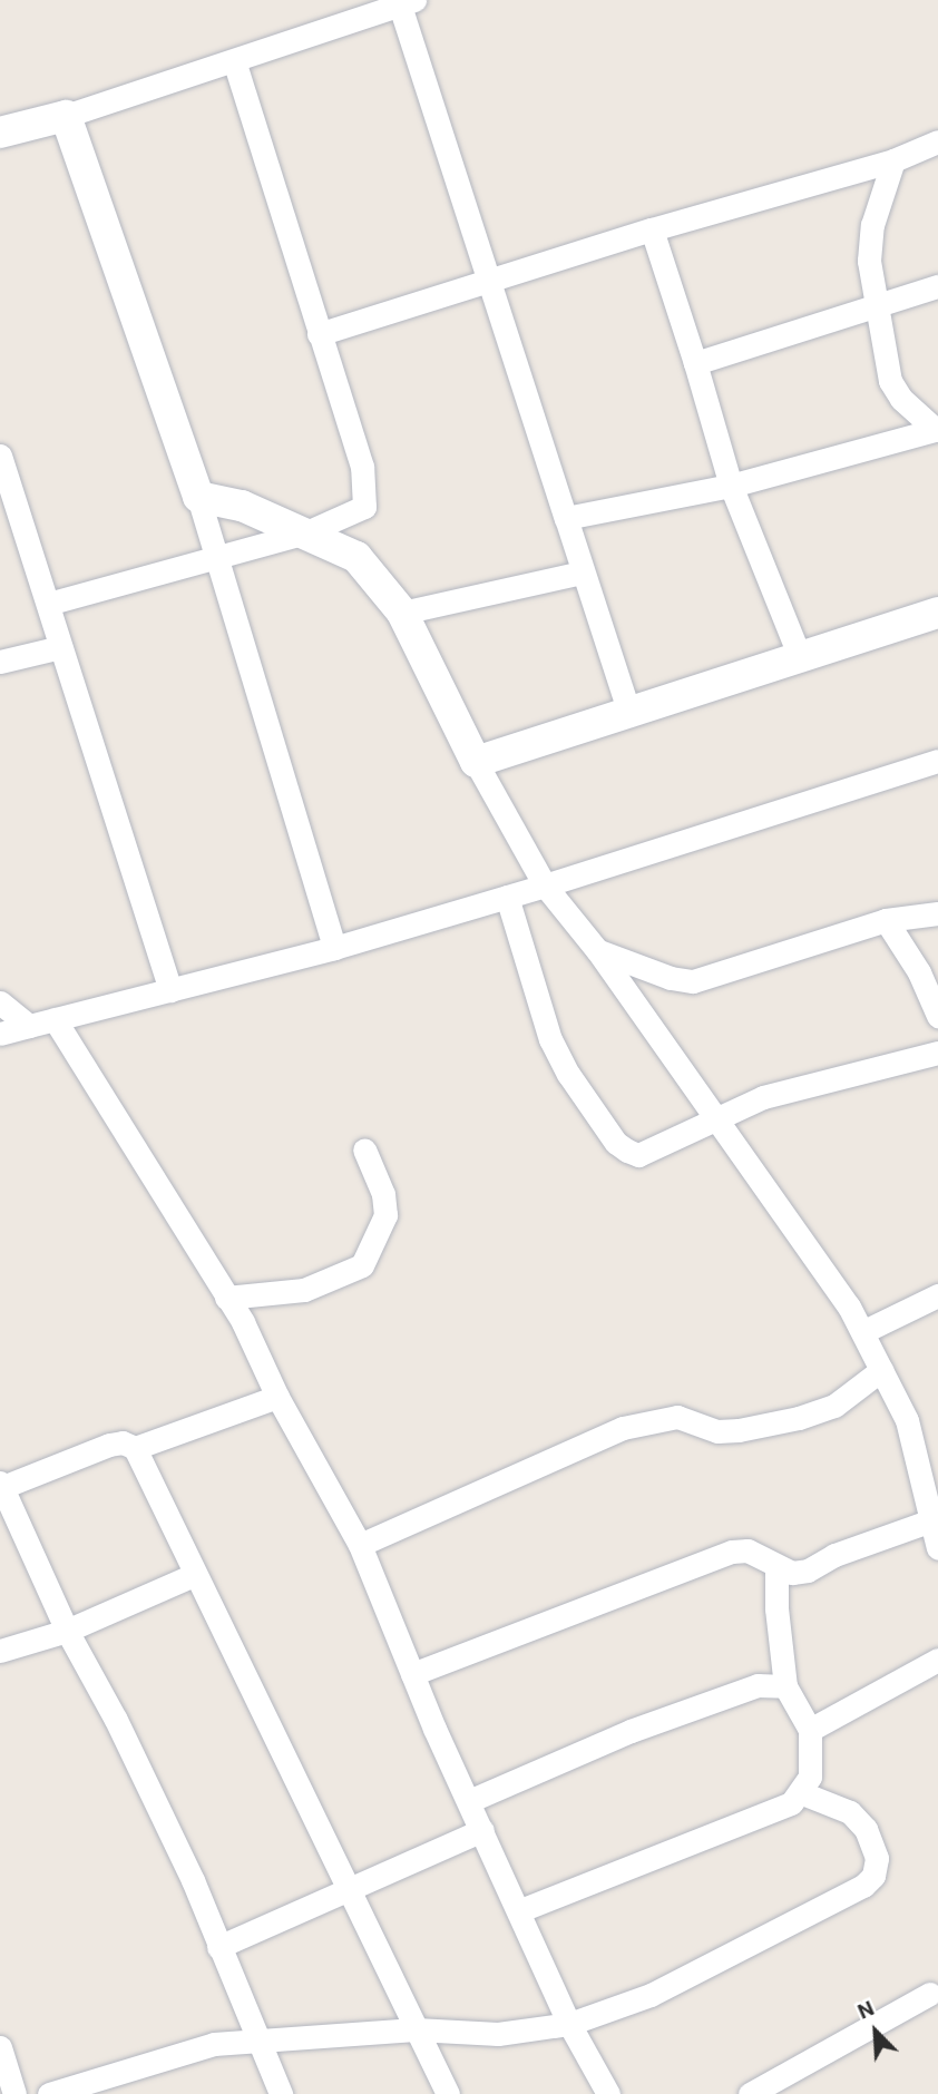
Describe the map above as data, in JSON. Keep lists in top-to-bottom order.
{
  "north": "top left"
}
